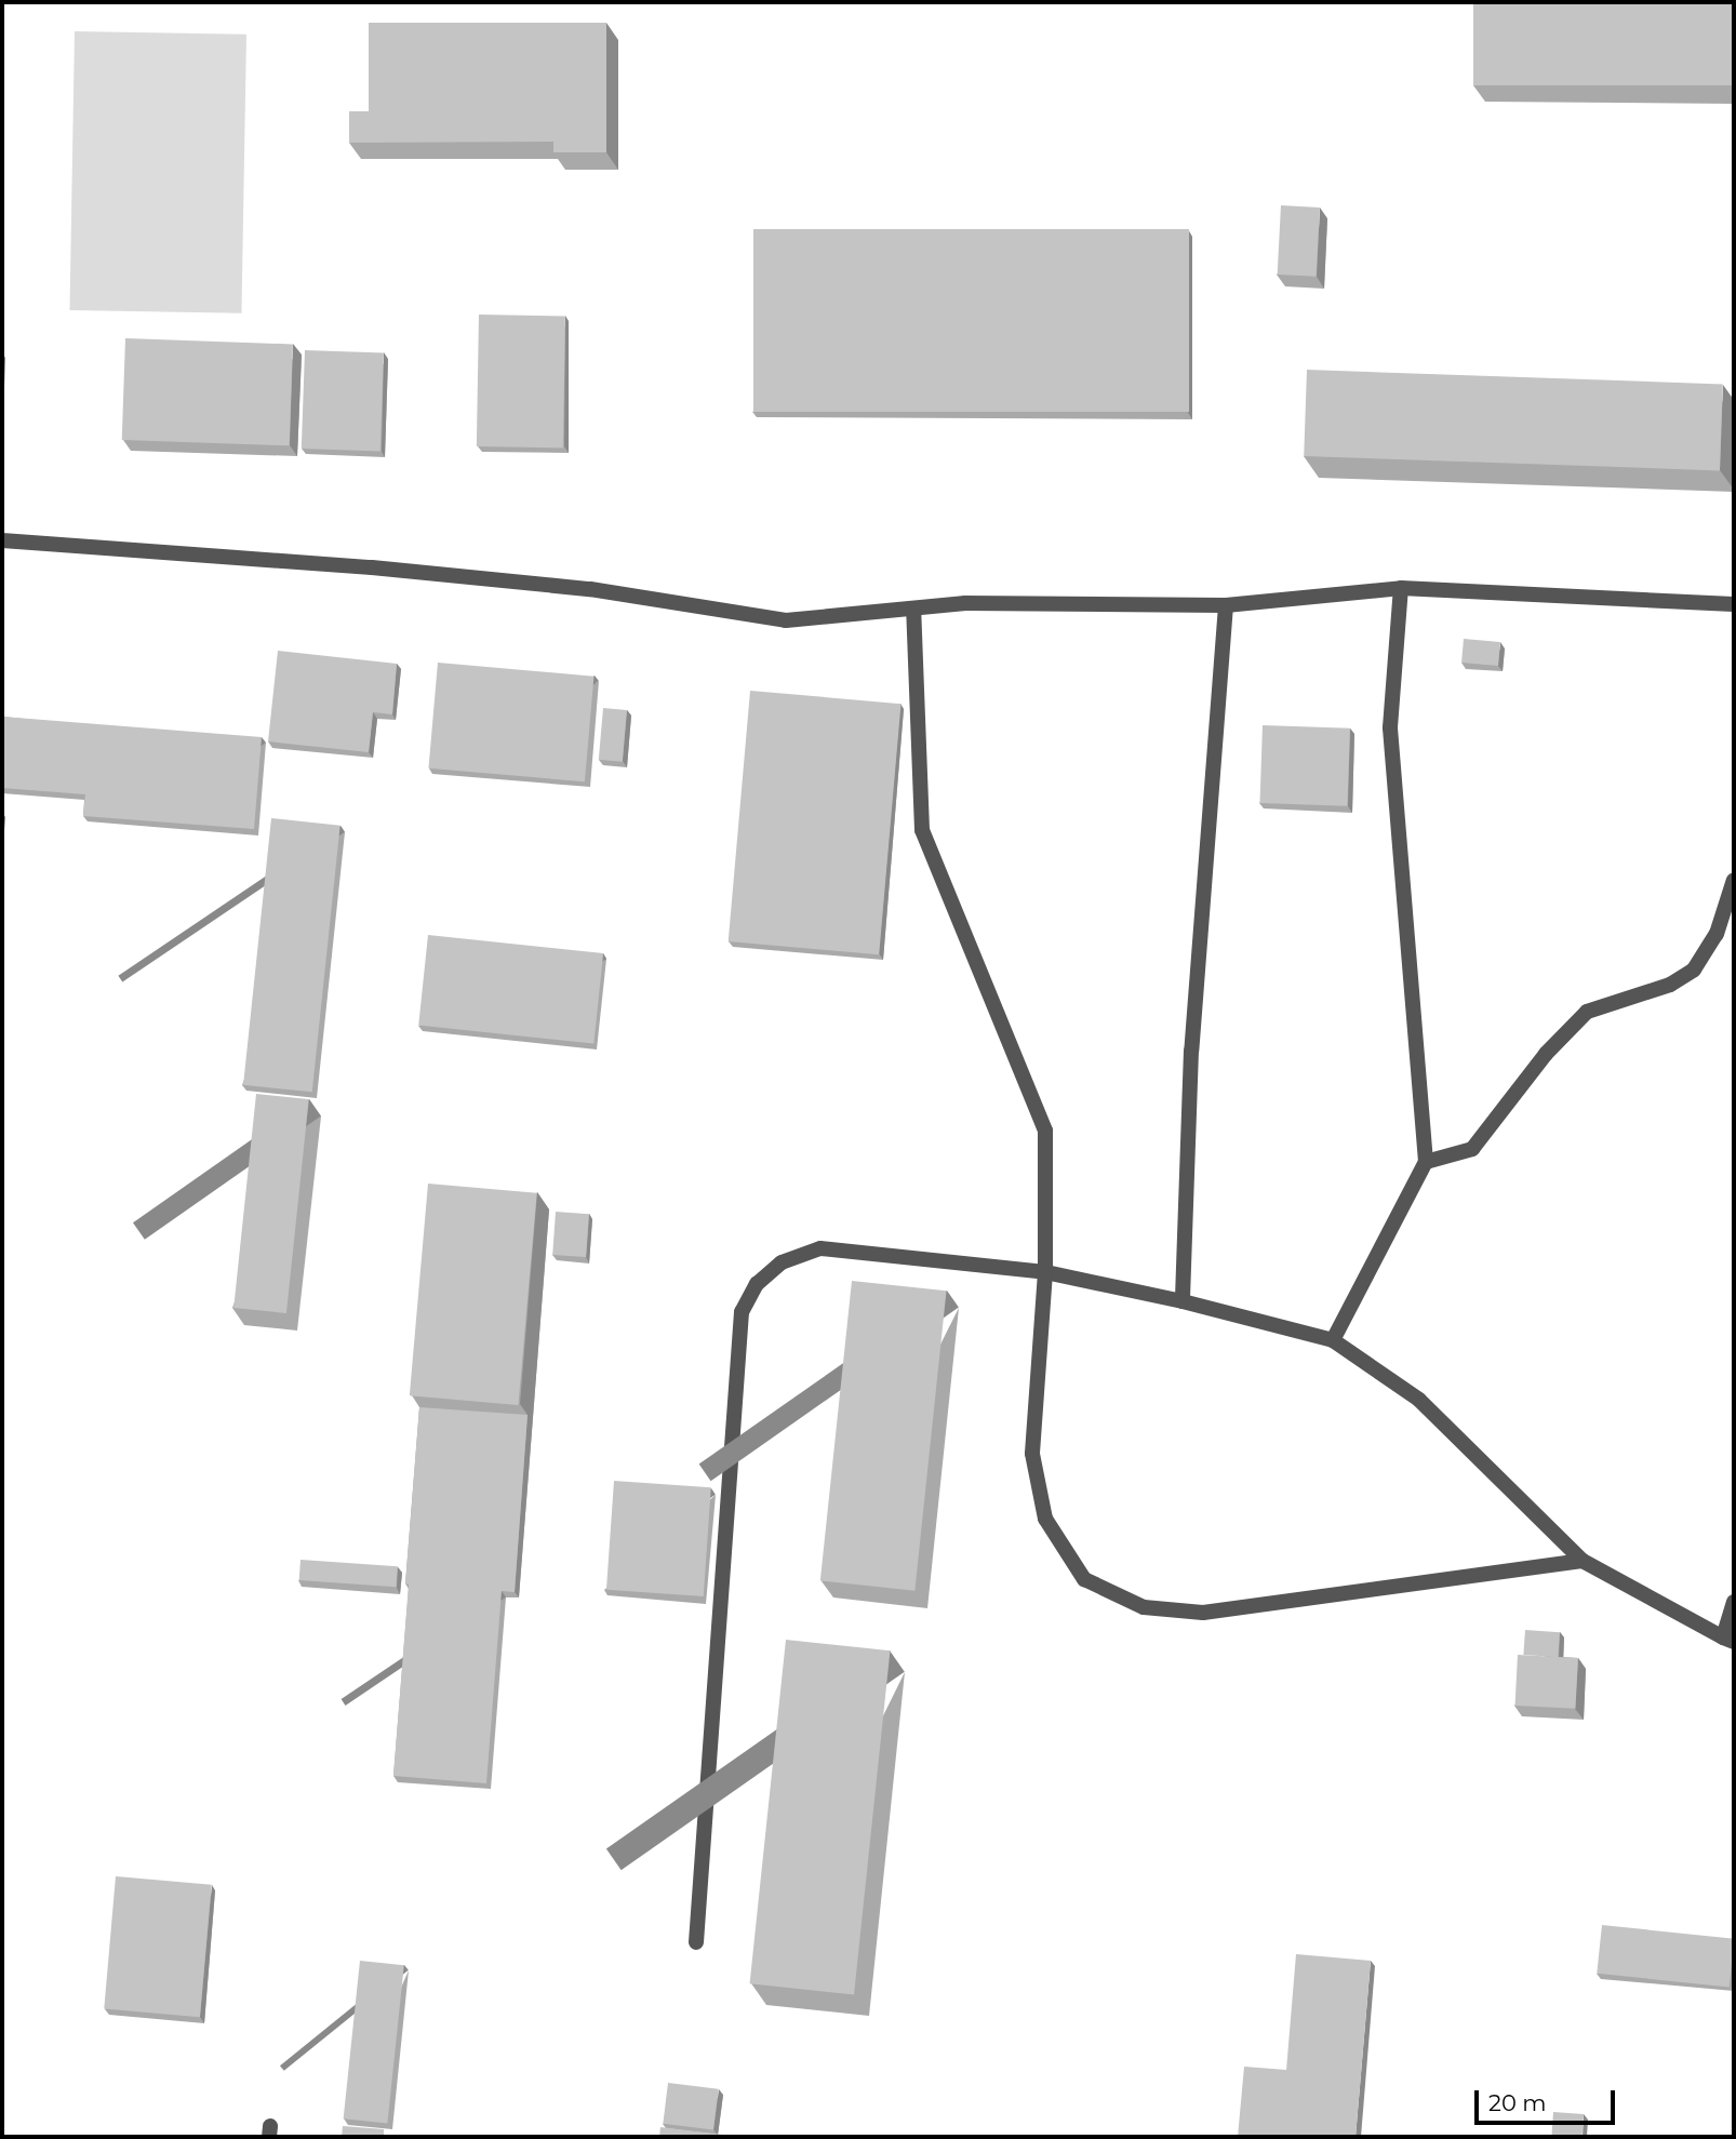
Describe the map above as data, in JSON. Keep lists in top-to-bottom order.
{
  "scale_bar": "20 m"
}
